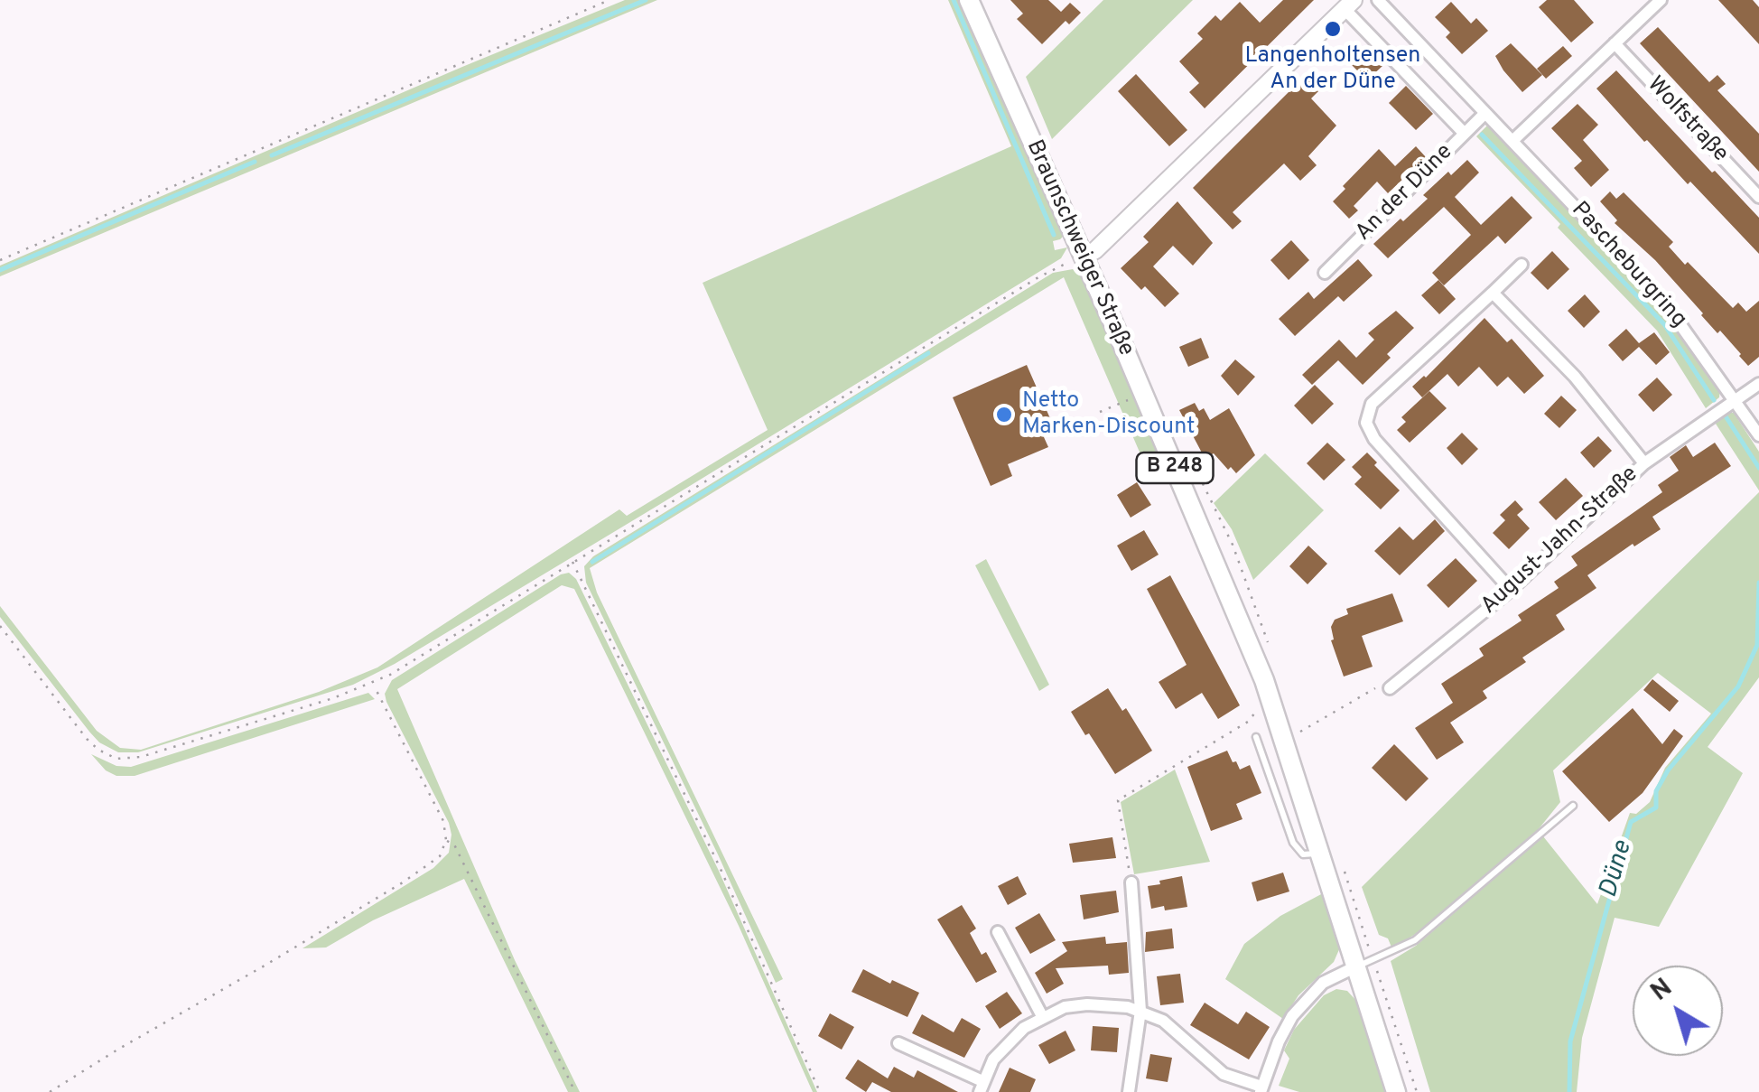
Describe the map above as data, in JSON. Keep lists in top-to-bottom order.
{
  "streets": {
    "main road": ["Braunschweiger Straße", "B 248"],
    "street": [
      "Wolfstraße",
      "An der Düne",
      "Pascheburgring",
      "August-Jahn-Straße"
    ]
  },
  "crossings": [
    ["An der Düne", "Pascheburgring"],
    ["Pascheburgring", "August-Jahn-Straße"]
  ],
  "water": ["Düne"],
  "places": ["Langenholtensen An der Düne", "Netto Marken-Discount"],
  "north": "top left"
}
